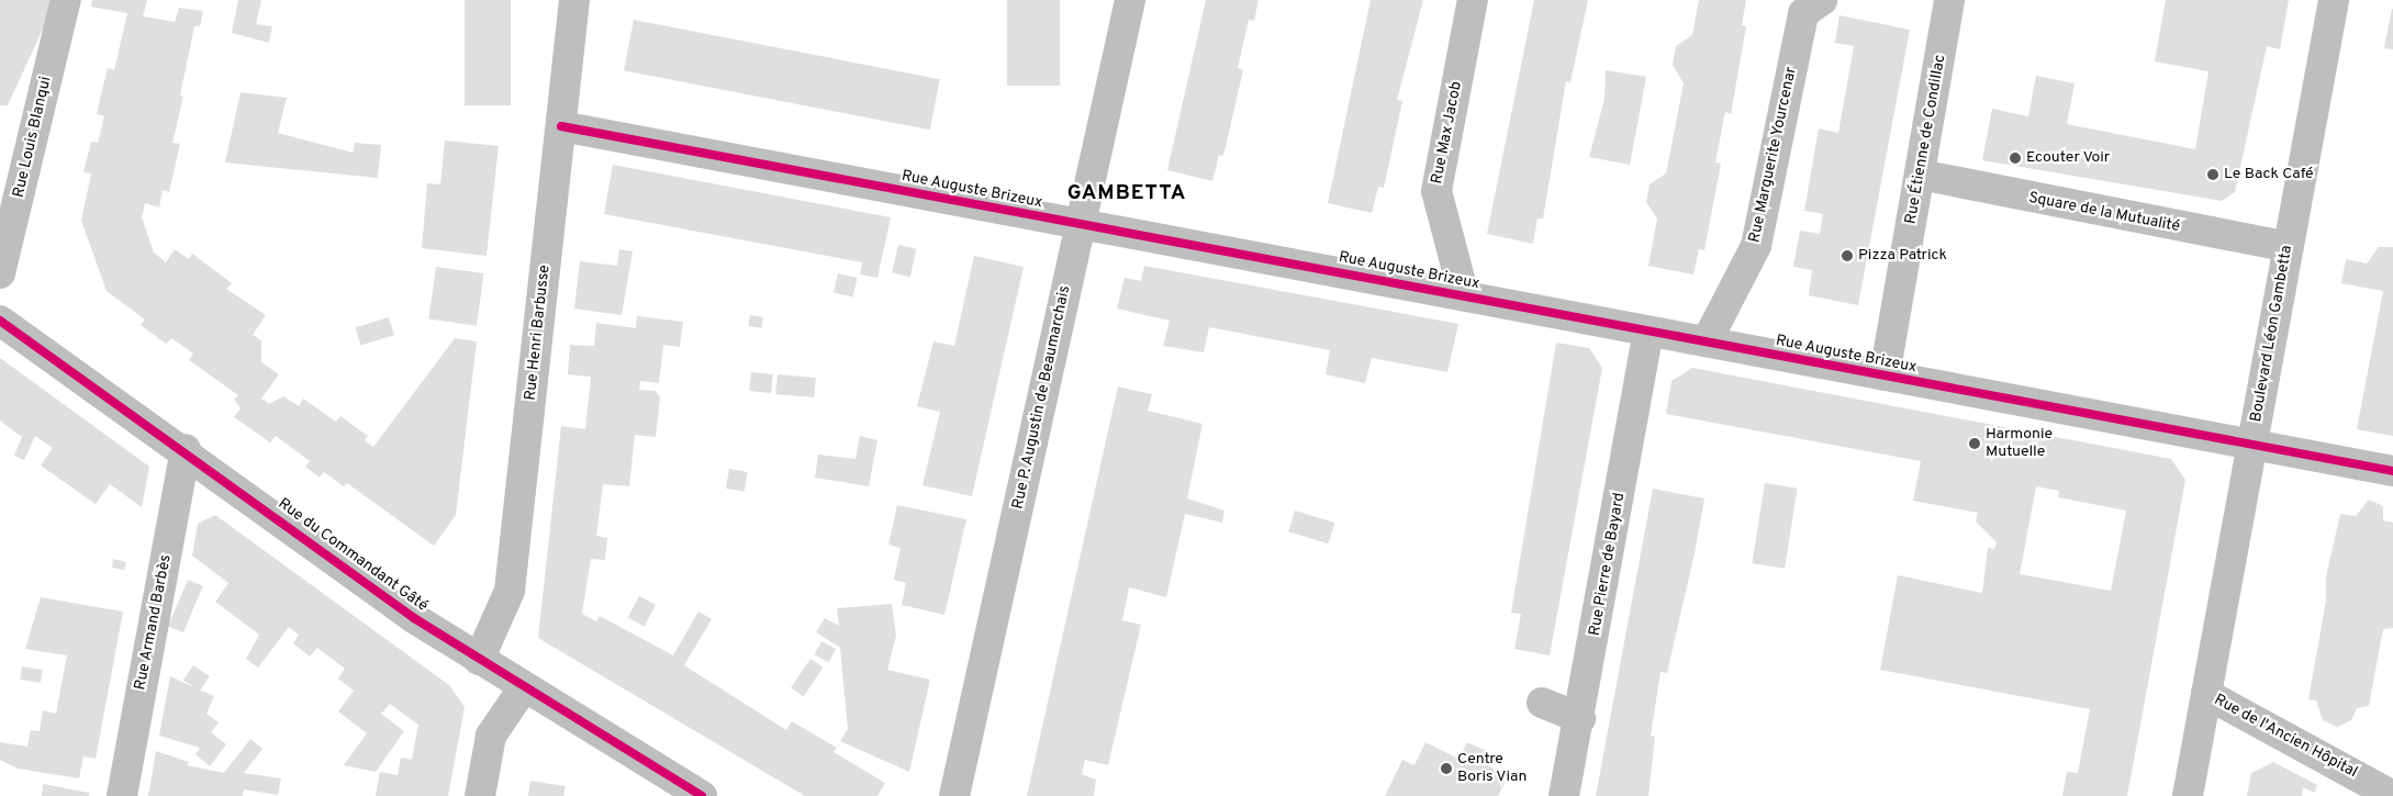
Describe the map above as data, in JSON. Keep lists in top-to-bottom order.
{
  "streets": {
    "street": [
      "Rue Max Jacob",
      "Rue Louis Blanqui",
      "Rue Étienne de Condillac",
      "Rue Marguerite Yourcenar",
      "Rue Auguste Brizeux",
      "Square de la Mutualité",
      "Rue Henri Barbusse",
      "Boulevard Léon Gambetta",
      "Rue P. Augustin de Beaumarchais",
      "Rue du Commandant Gâté",
      "Rue Pierre de Bayard",
      "Rue Armand Barbès",
      "Rue de l'Ancien Hôpital"
    ]
  },
  "crossings": [
    ["Rue Max Jacob", "Rue Auguste Brizeux"],
    ["Rue Étienne de Condillac", "Rue Auguste Brizeux"],
    ["Rue Étienne de Condillac", "Square de la Mutualité"],
    ["Rue Marguerite Yourcenar", "Rue Auguste Brizeux"],
    ["Rue Auguste Brizeux", "Rue Henri Barbusse"],
    ["Rue Auguste Brizeux", "Boulevard Léon Gambetta"],
    ["Rue Auguste Brizeux", "Rue P. Augustin de Beaumarchais"],
    ["Rue Auguste Brizeux", "Rue Pierre de Bayard"],
    ["Square de la Mutualité", "Boulevard Léon Gambetta"],
    ["Rue Henri Barbusse", "Rue du Commandant Gâté"],
    ["Boulevard Léon Gambetta", "Rue de l'Ancien Hôpital"],
    ["Rue du Commandant Gâté", "Rue Armand Barbès"]
  ],
  "districts": ["GAMBETTA"],
  "places": [
    "Ecouter Voir",
    "Le Back Café",
    "Pizza Patrick",
    "Harmonie Mutuelle",
    "Centre Boris Vian"
  ]
}
